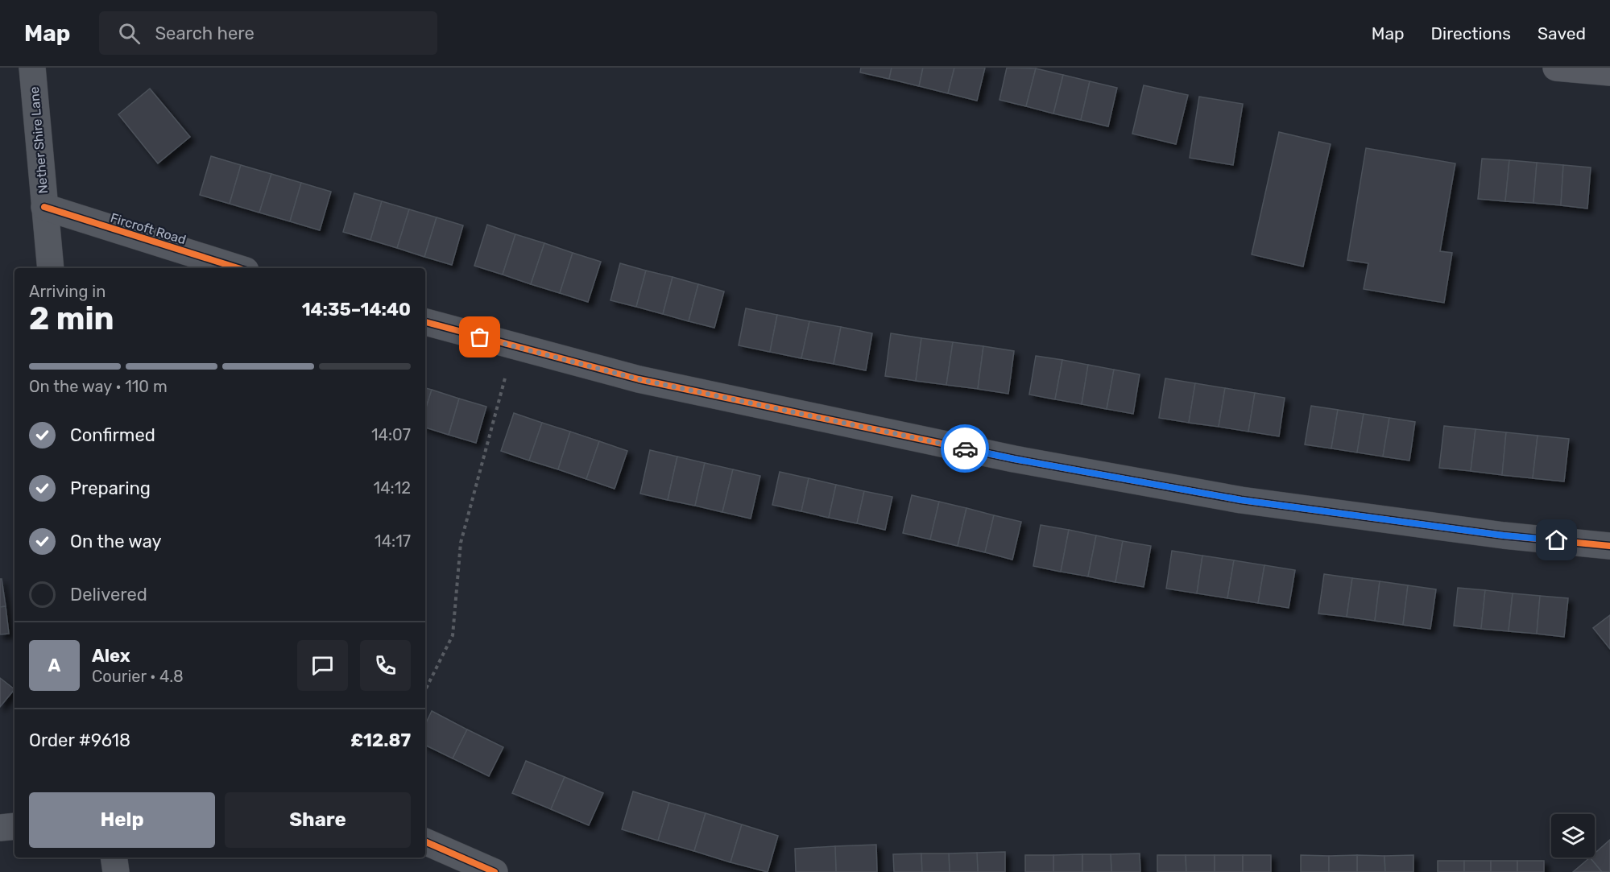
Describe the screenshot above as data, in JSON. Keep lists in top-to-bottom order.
{
  "streets": {
    "street": ["Nether Shire Lane", "Fircroft Road"]
  },
  "crossings": [
    ["Nether Shire Lane", "Fircroft Road"]
  ],
  "page": {
    "header": "Map",
    "search": "Search here",
    "nav": ["Map", "Directions", "Saved"],
    "heading": ["2 min", "Arriving in", "14:35–14:40"],
    "panel": [
      "Alex",
      "Courier · 4.8",
      "Order #9618",
      "£12.87"
    ],
    "bar": "On the way · 110 m",
    "list": [
      ["Confirmed", "14:07"],
      ["Preparing", "14:12"],
      ["On the way", "14:17"],
      "Delivered"
    ],
    "round": "A",
    "buttons": ["Help", "Share"]
  }
}
